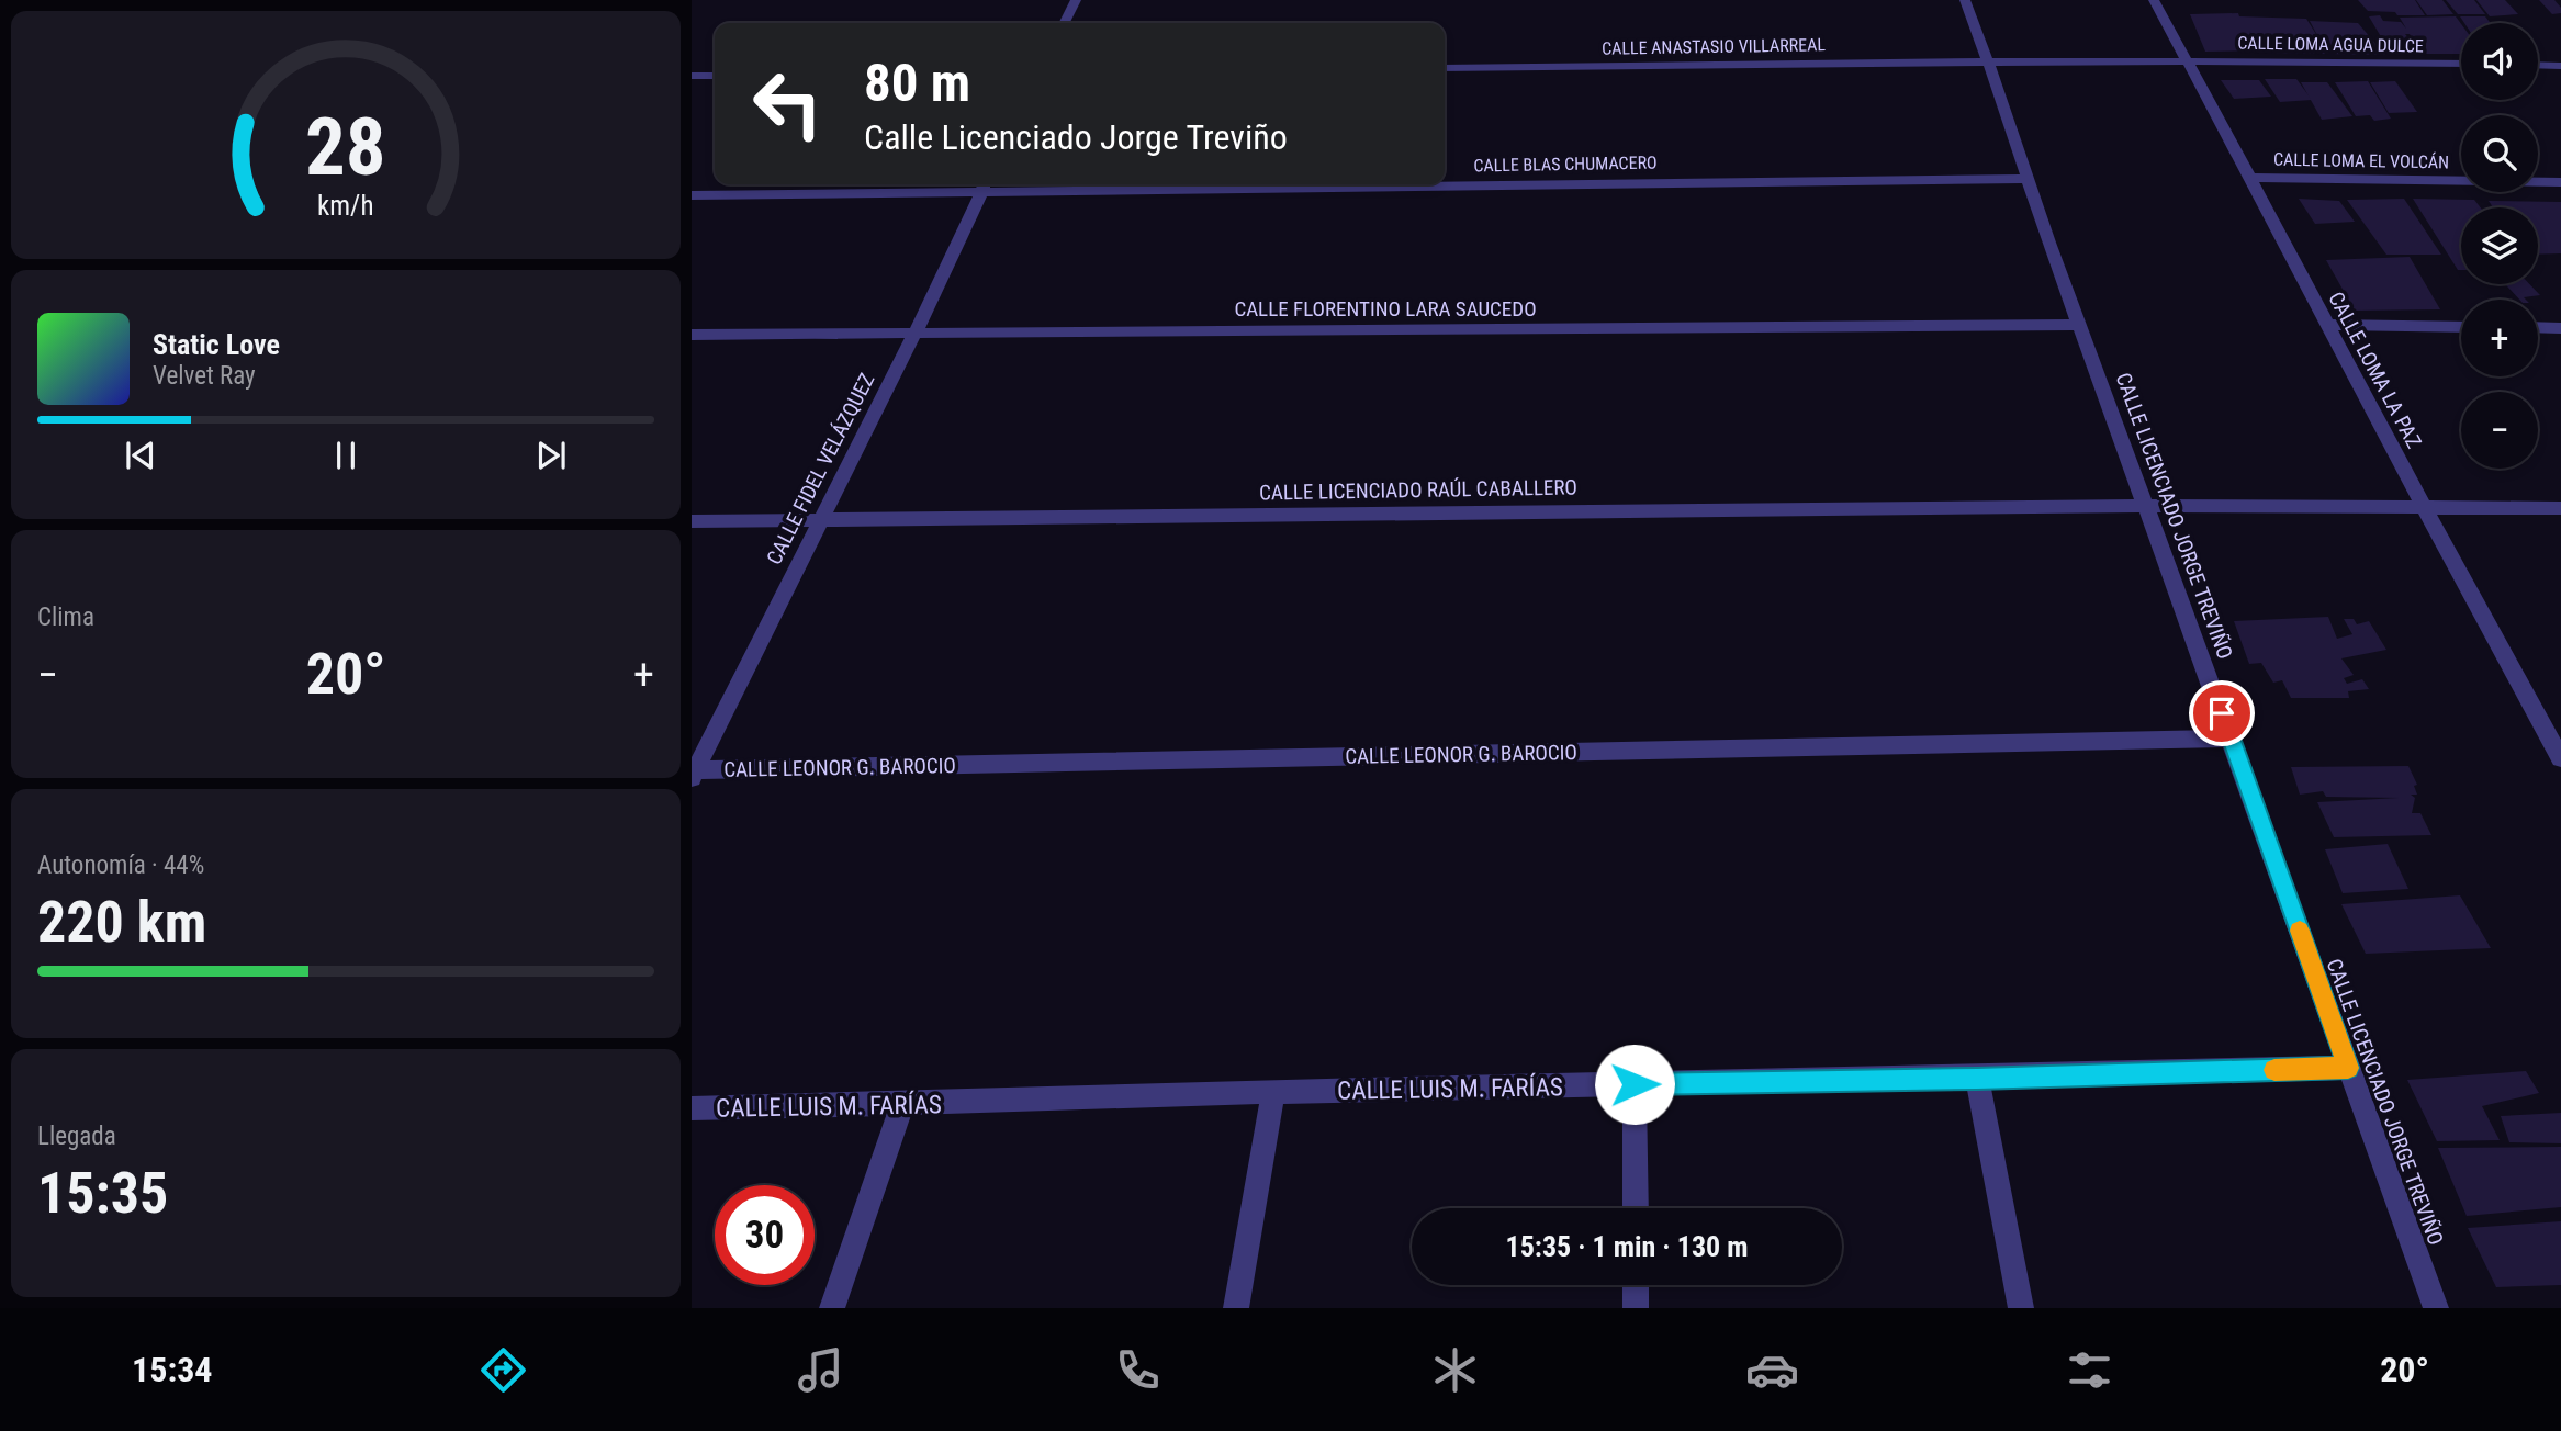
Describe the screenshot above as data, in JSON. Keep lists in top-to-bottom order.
{
  "streets": {
    "street": [
      "CALLE LOMA AGUA DULCE",
      "CALLE ANASTASIO VILLARREAL",
      "CALLE LOMA EL VOLCÁN",
      "CALLE BLAS CHUMACERO",
      "CALLE FLORENTINO LARA SAUCEDO",
      "CALLE LOMA LA PAZ",
      "CALLE FIDEL VELÁZQUEZ",
      "CALLE LICENCIADO RAÚL CABALLERO",
      "CALLE LICENCIADO JORGE TREVIÑO",
      "CALLE LEONOR G. BAROCIO",
      "CALLE LUIS M. FARÍAS"
    ]
  },
  "crossings": [
    ["CALLE LOMA AGUA DULCE", "CALLE ANASTASIO VILLARREAL"],
    ["CALLE LOMA AGUA DULCE", "CALLE LOMA LA PAZ"],
    ["CALLE LOMA AGUA DULCE", "CALLE LICENCIADO JORGE TREVIÑO"],
    ["CALLE ANASTASIO VILLARREAL", "CALLE LICENCIADO JORGE TREVIÑO"],
    ["CALLE LOMA EL VOLCÁN", "CALLE LOMA LA PAZ"],
    ["CALLE BLAS CHUMACERO", "CALLE FIDEL VELÁZQUEZ"],
    ["CALLE BLAS CHUMACERO", "CALLE LICENCIADO JORGE TREVIÑO"],
    ["CALLE FLORENTINO LARA SAUCEDO", "CALLE FIDEL VELÁZQUEZ"],
    ["CALLE FLORENTINO LARA SAUCEDO", "CALLE LICENCIADO JORGE TREVIÑO"],
    ["CALLE LOMA LA PAZ", "CALLE LICENCIADO RAÚL CABALLERO"],
    ["CALLE FIDEL VELÁZQUEZ", "CALLE LICENCIADO RAÚL CABALLERO"],
    ["CALLE FIDEL VELÁZQUEZ", "CALLE LEONOR G. BAROCIO"],
    ["CALLE LICENCIADO RAÚL CABALLERO", "CALLE LICENCIADO JORGE TREVIÑO"],
    ["CALLE LICENCIADO JORGE TREVIÑO", "CALLE LEONOR G. BAROCIO"],
    ["CALLE LICENCIADO JORGE TREVIÑO", "CALLE LUIS M. FARÍAS"]
  ],
  "page": {
    "map_buttons": ["+", "−"],
    "turn": ["80 m", "Calle Licenciado Jorge Treviño"],
    "song": ["Static Love", "Velvet Ray"],
    "tile": [
      "Clima",
      ["Autonomía · 44%", "220 km"],
      ["Llegada", "15:35"]
    ],
    "heat": ["−", "20°", "+"],
    "limit": "30",
    "trip": "15:35 · 1 min · 130 m",
    "tabs": ["15:34", "20°"],
    "gauge": ["28", "km/h"]
  }
}
